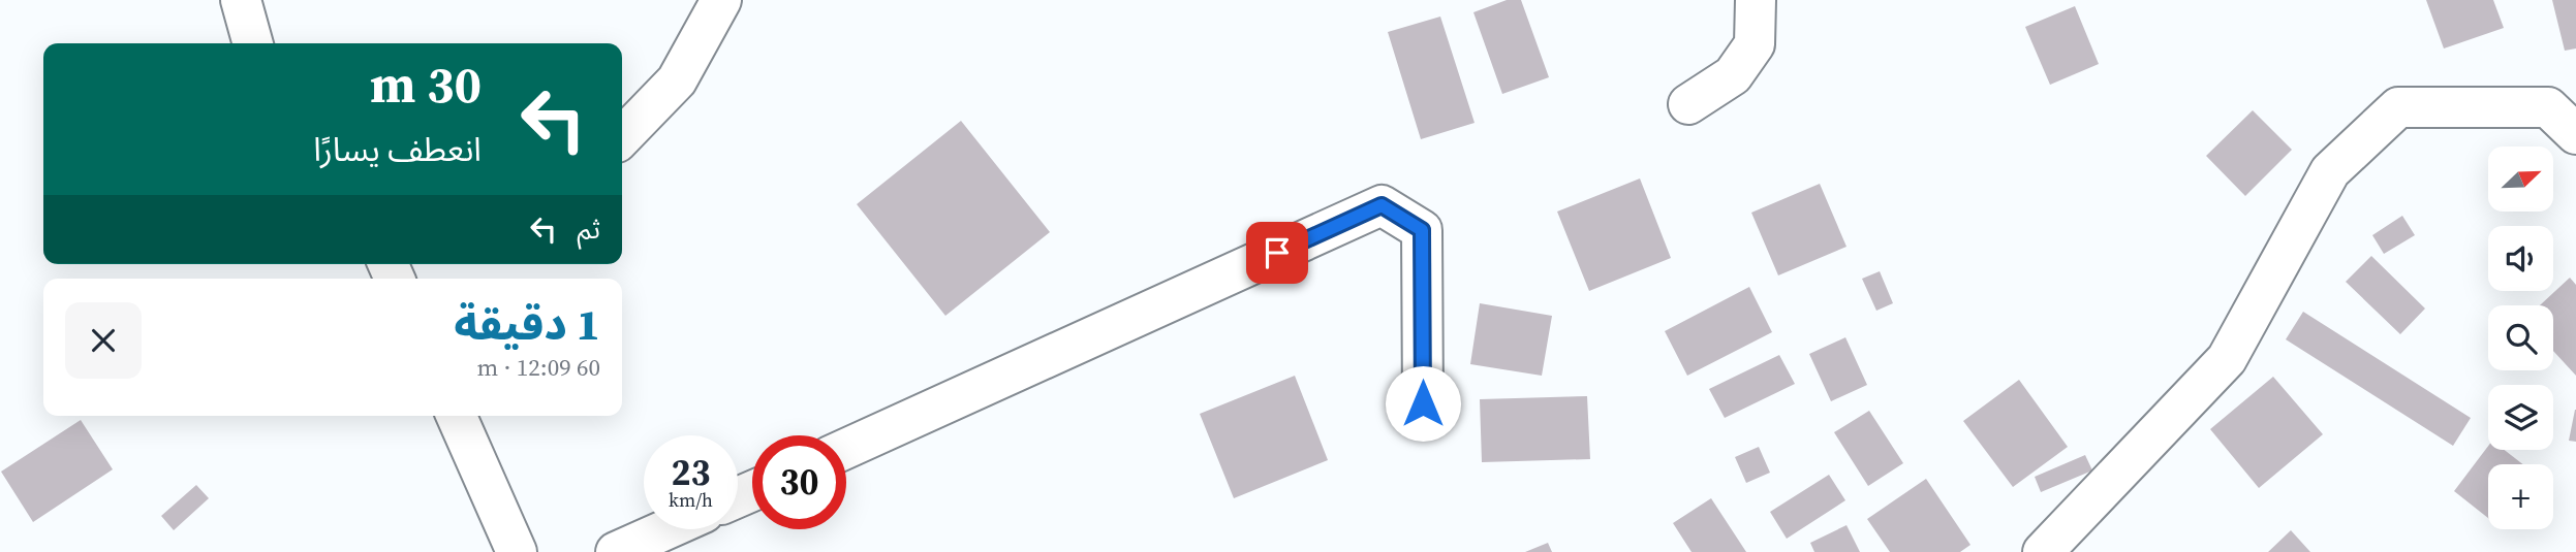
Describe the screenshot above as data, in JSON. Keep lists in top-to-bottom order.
{
  "north": "top right",
  "page": {
    "turn": ["30 m", "انعطف يسارًا"],
    "map_buttons": "+",
    "then": "ثم",
    "heading": ["1 دقيقة", "60 m · 12:09"],
    "speed": "23 km/h",
    "limit": "30"
  }
}
